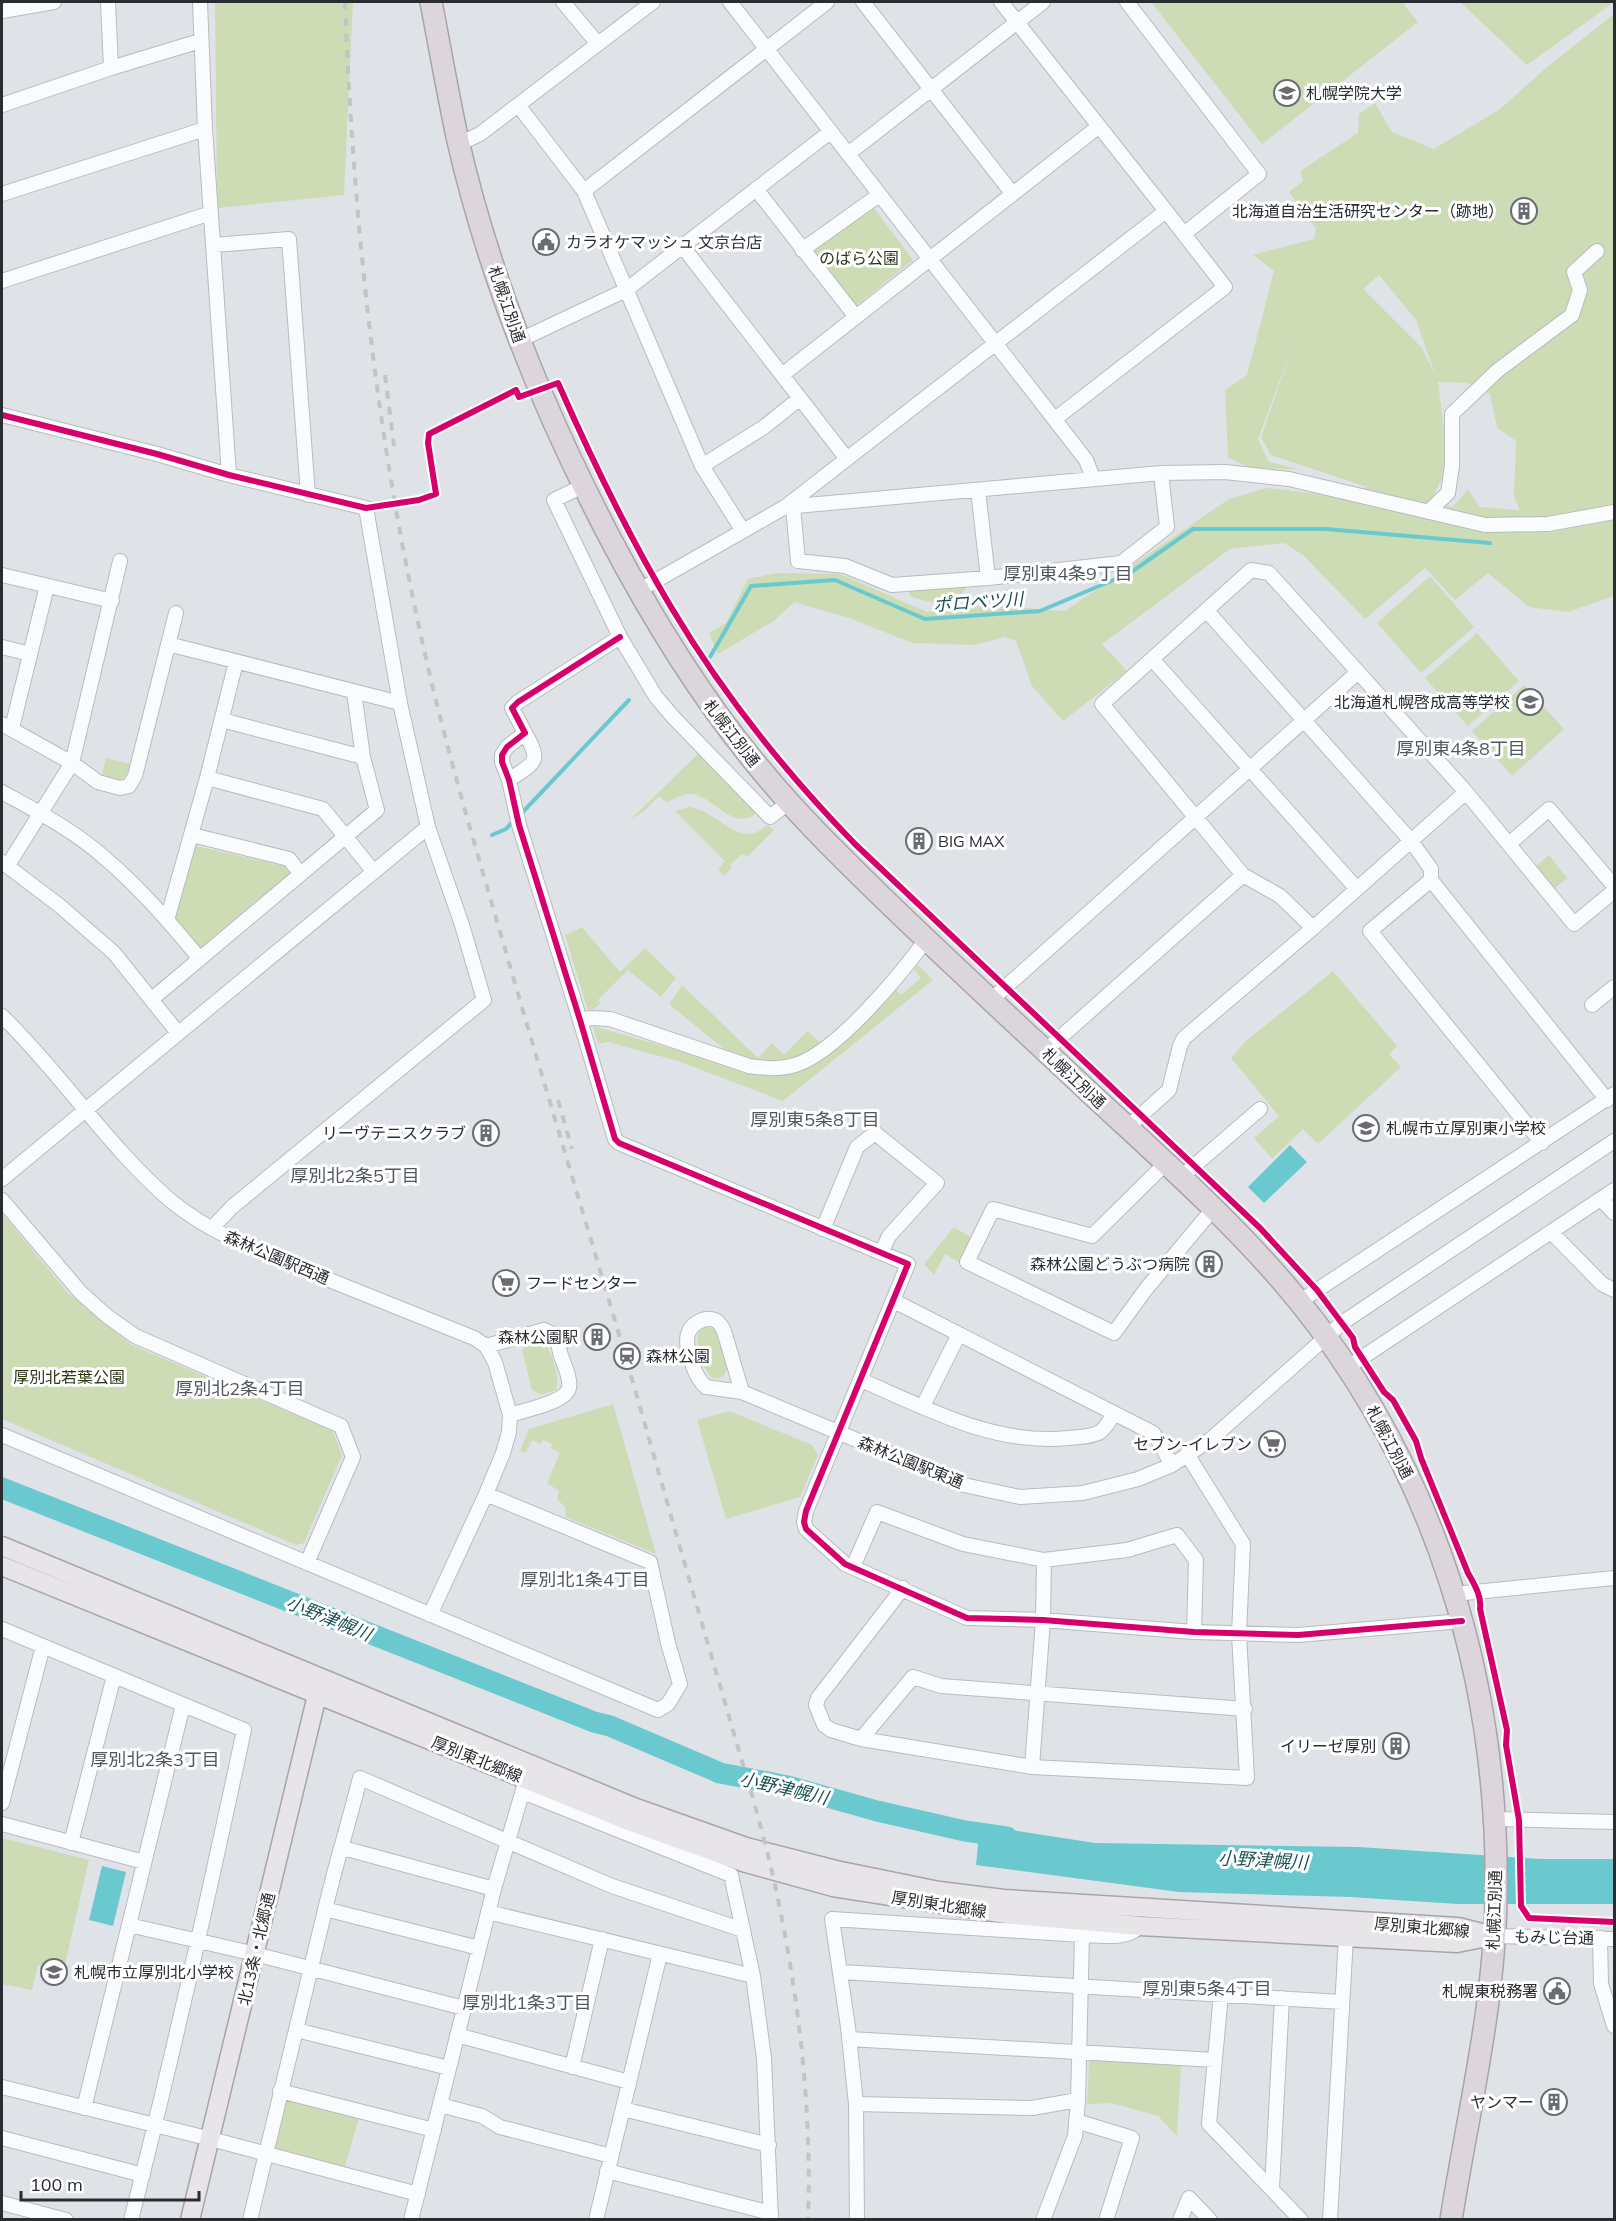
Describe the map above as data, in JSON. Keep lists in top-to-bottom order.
{
  "streets": {
    "highway": ["札幌江別通"],
    "main road": ["厚別東北郷線", "北13条・北郷通"],
    "street": ["森林公園駅西通", "森林公園駅東通", "もみじ台通"]
  },
  "crossings": [
    ["札幌江別通", "森林公園駅東通"],
    ["札幌江別通", "厚別東北郷線"],
    ["札幌江別通", "もみじ台通"],
    ["厚別東北郷線", "もみじ台通"],
    ["厚別東北郷線", "北13条・北郷通"]
  ],
  "districts": [
    "厚別東4条9丁目",
    "厚別東4条8丁目",
    "厚別東5条8丁目",
    "厚別北2条5丁目",
    "厚別北2条4丁目",
    "厚別北1条4丁目",
    "厚別北2条3丁目",
    "厚別東5条4丁目",
    "厚別北1条3丁目"
  ],
  "water": ["ポロベツ川", "小野津幌川"],
  "parks": ["のばら公園", "厚別北若葉公園"],
  "places": {
    "school or university": [
      "札幌学院大学",
      "北海道札幌啓成高等学校",
      "札幌市立厚別東小学校",
      "札幌市立厚別北小学校"
    ],
    "building": [
      "北海道自治生活研究センター（跡地）",
      "BIG MAX",
      "リーヴテニスクラブ",
      "森林公園どうぶつ病院",
      "森林公園駅",
      "イリーゼ厚別",
      "ヤンマー"
    ],
    "public building": ["カラオケマッシュ 文京台店", "札幌東税務署"],
    "supermarket": ["フードセンター", "セブン-イレブン"],
    "station": ["森林公園"]
  },
  "scale_bar": "100 m"
}
